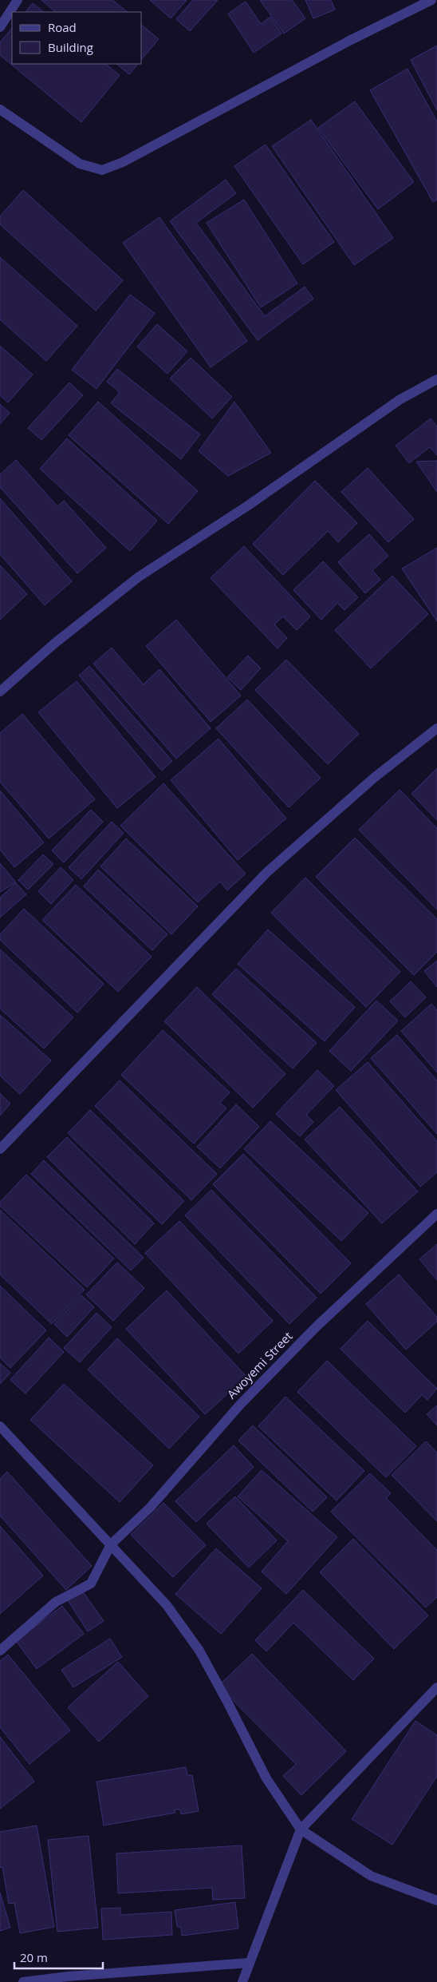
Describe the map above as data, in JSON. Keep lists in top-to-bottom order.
{
  "streets": {
    "street": ["Awoyemi Street"]
  },
  "legend": ["Road", "Building"],
  "scale_bar": "20 m"
}
